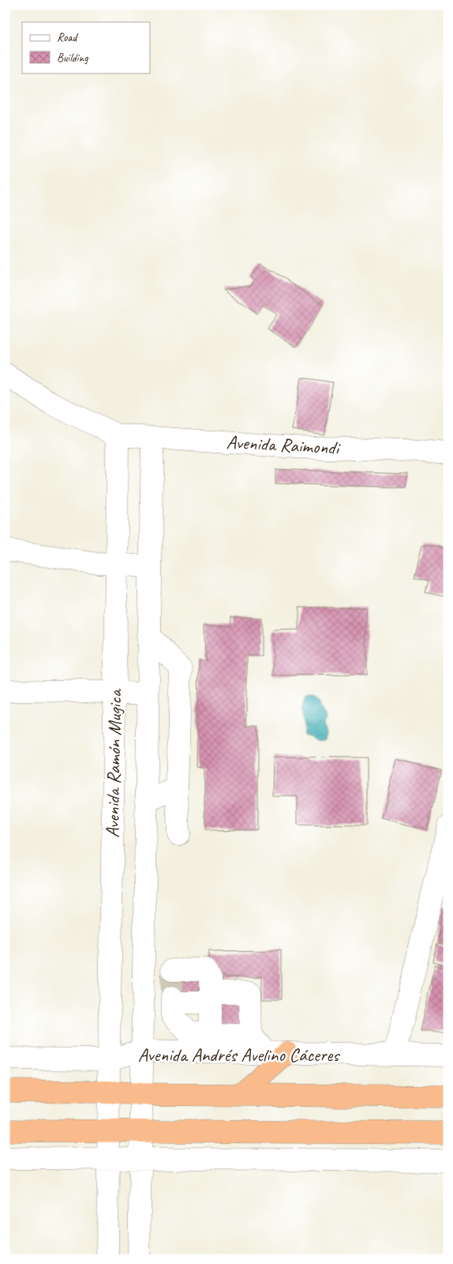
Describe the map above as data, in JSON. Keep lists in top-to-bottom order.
{
  "streets": {
    "highway": ["Avenida Andrés Avelino Cáceres"],
    "street": ["Avenida Raimondi", "Avenida Ramón Mugica"]
  },
  "crossings": [
    ["Avenida Raimondi", "Avenida Ramón Mugica"],
    ["Avenida Ramón Mugica", "Avenida Andrés Avelino Cáceres"]
  ],
  "legend": ["Road", "Building"]
}
